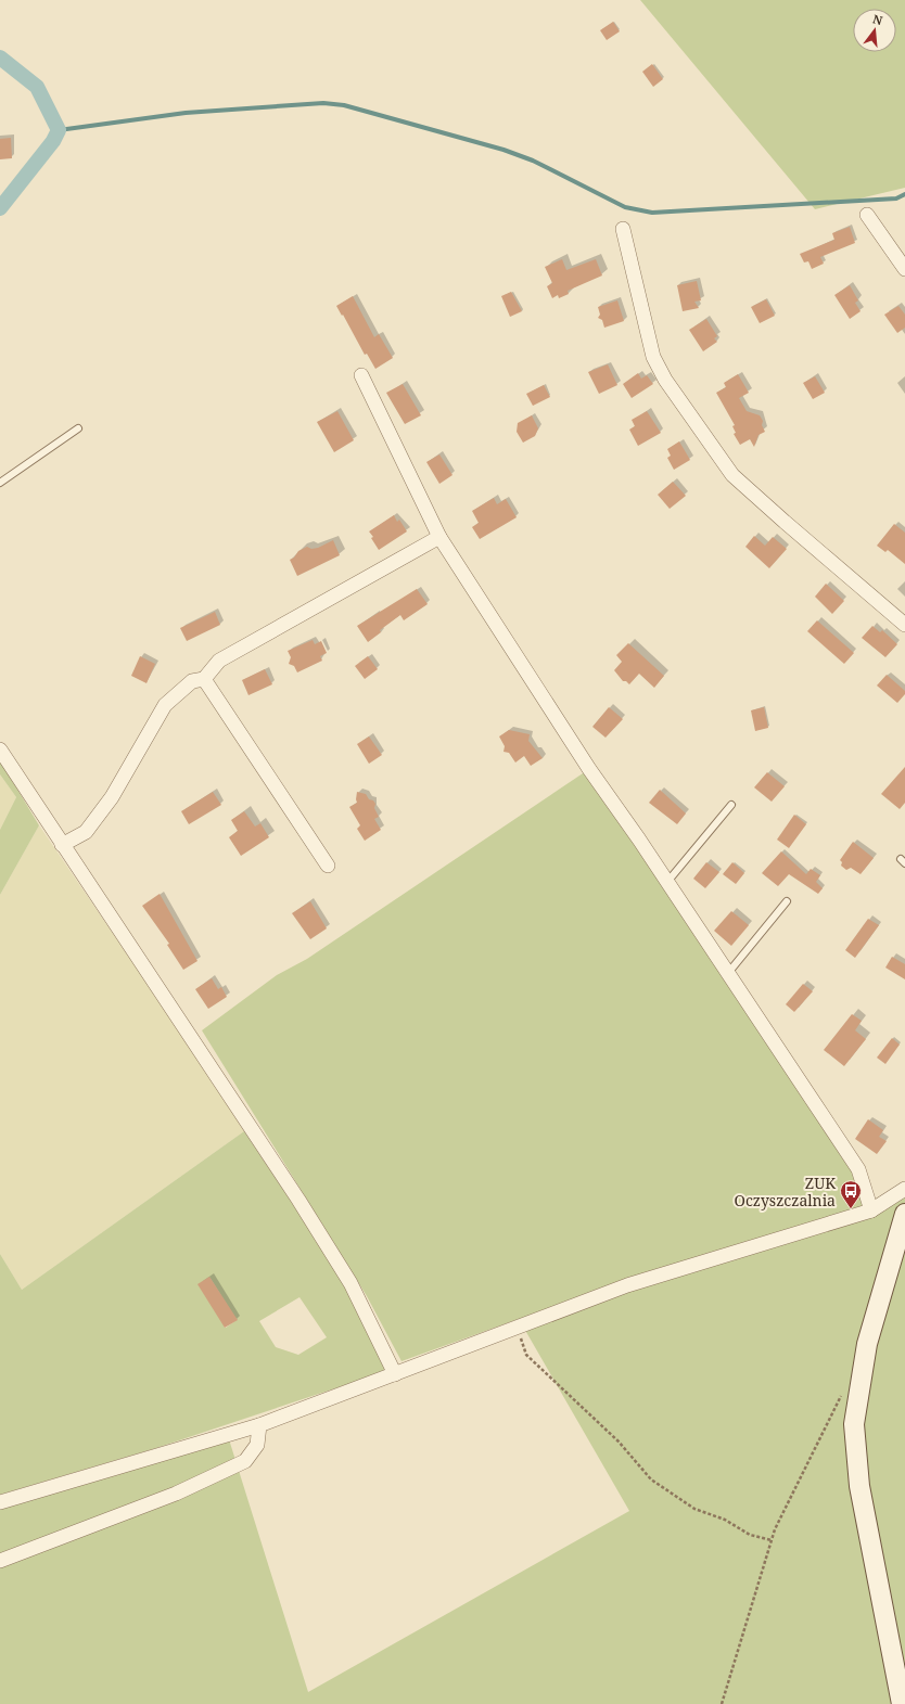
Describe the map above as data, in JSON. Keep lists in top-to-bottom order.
{
  "places": {
    "bus stop": ["ZUK Oczyszczalnia"]
  },
  "north": "top"
}
